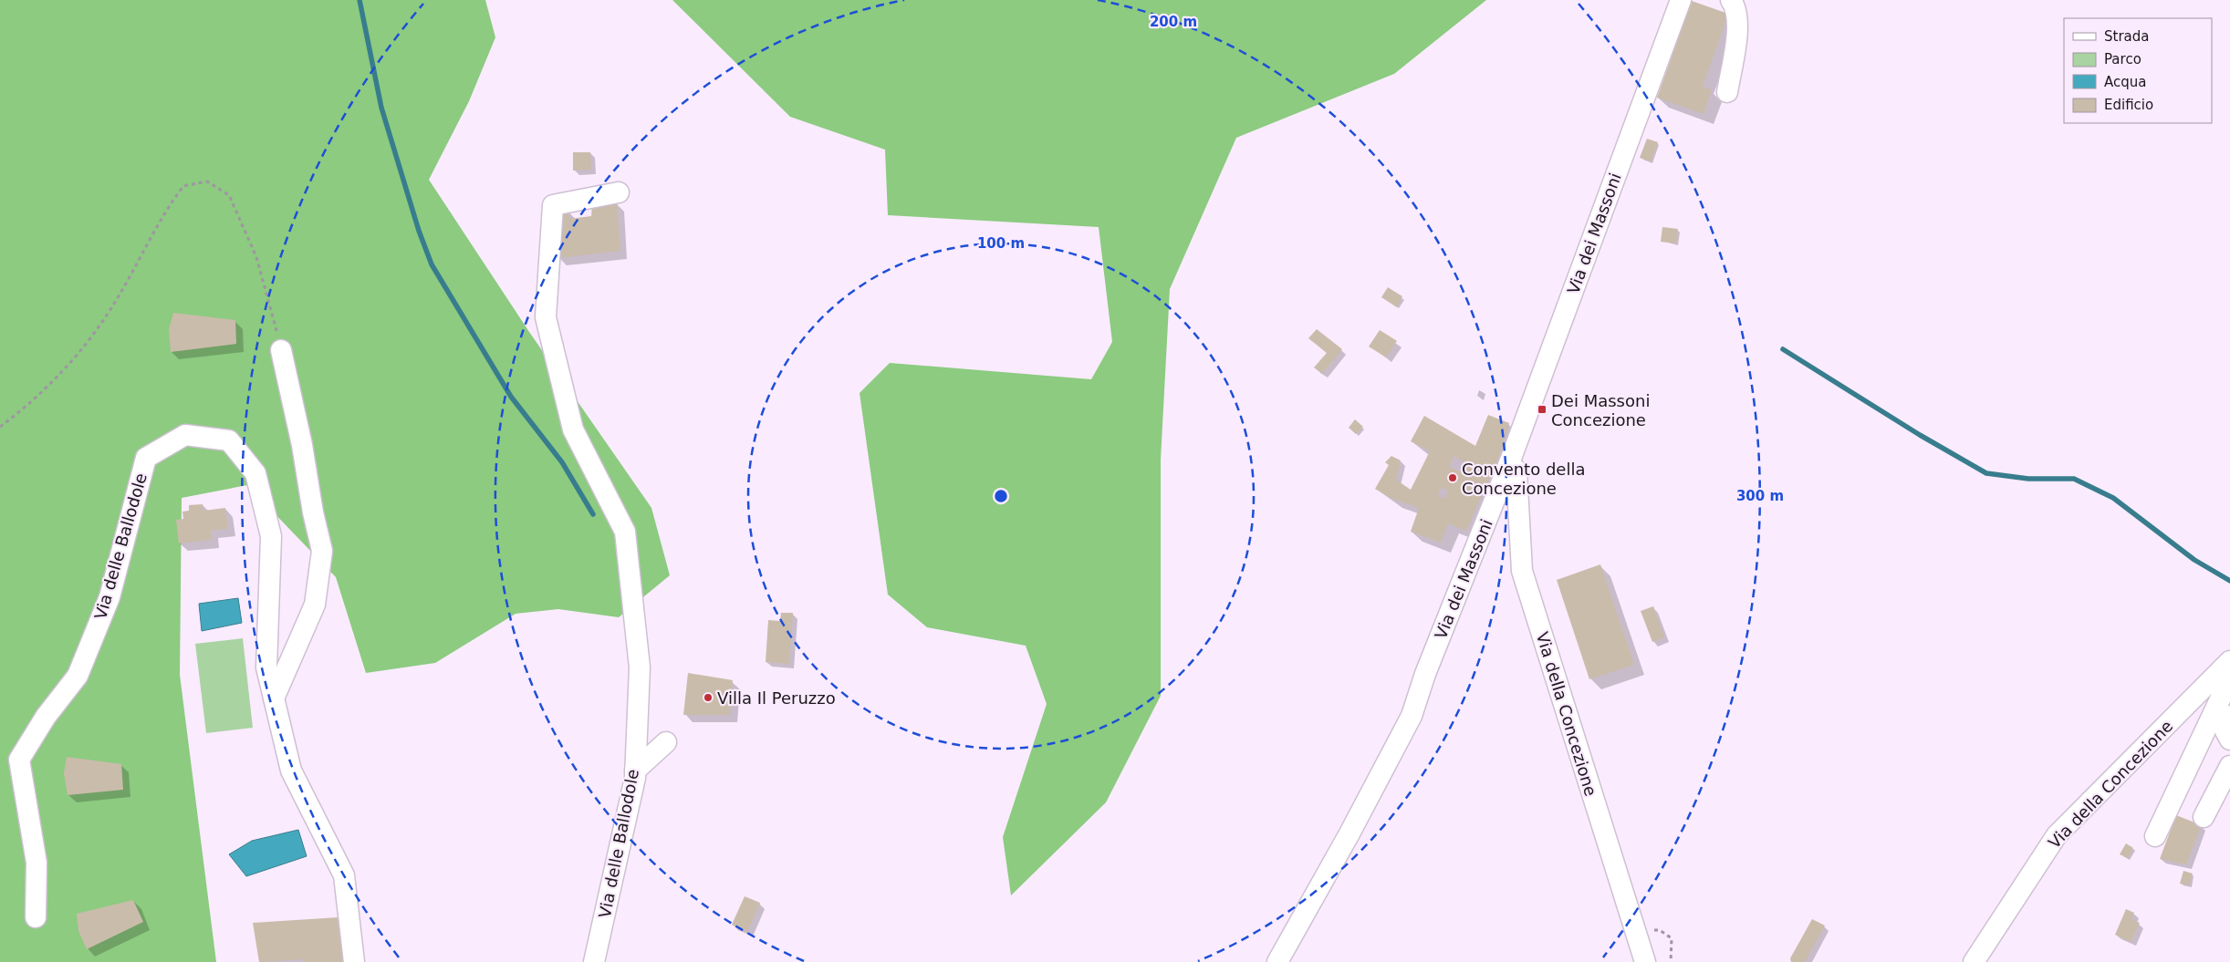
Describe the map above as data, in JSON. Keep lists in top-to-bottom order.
{
  "streets": {
    "street": ["Via dei Massoni", "Via delle Ballodole", "Via della Concezione"]
  },
  "crossings": [
    ["Via dei Massoni", "Via della Concezione"]
  ],
  "places": {
    "transit": ["Dei Massoni Concezione"],
    "other": ["Convento della Concezione", "Villa Il Peruzzo"]
  },
  "legend": [
    "Strada",
    "Parco",
    "Acqua",
    "Edificio"
  ],
  "rings": ["200 m", "100 m", "300 m"]
}
